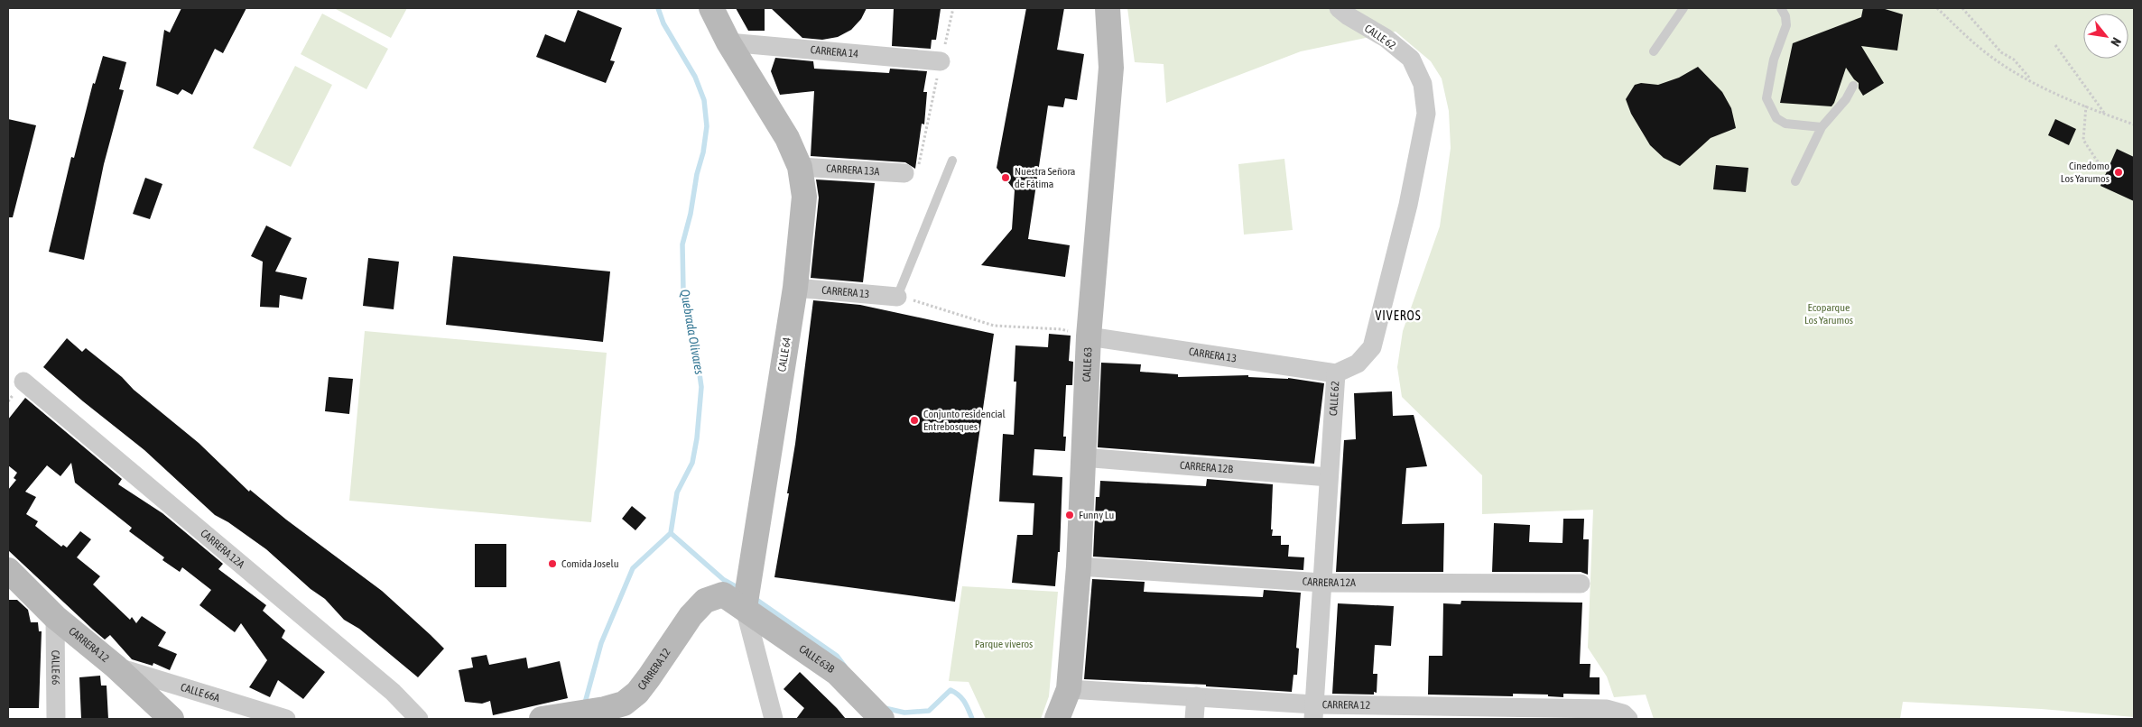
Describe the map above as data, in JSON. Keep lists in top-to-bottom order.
{
  "streets": {
    "street": [
      "CALLE 62",
      "CARRERA 14",
      "CARRERA 13A",
      "CARRERA 13",
      "CALLE 64",
      "CALLE 63",
      "CARRERA 12B",
      "CARRERA 12A",
      "CARRERA 12",
      "CALLE 63B",
      "CALLE 66",
      "CALLE 66A"
    ]
  },
  "crossings": [
    ["CALLE 62", "CARRERA 13"],
    ["CALLE 62", "CARRERA 12B"],
    ["CALLE 62", "CARRERA 12A"],
    ["CALLE 62", "CARRERA 12"],
    ["CARRERA 14", "CALLE 64"],
    ["CARRERA 13A", "CALLE 64"],
    ["CARRERA 13", "CALLE 64"],
    ["CARRERA 13", "CALLE 63"],
    ["CALLE 64", "CARRERA 12"],
    ["CALLE 64", "CALLE 63B"],
    ["CALLE 63", "CARRERA 12B"],
    ["CALLE 63", "CARRERA 12A"],
    ["CALLE 63", "CARRERA 12"],
    ["CARRERA 12", "CALLE 63B"],
    ["CARRERA 12", "CALLE 66"],
    ["CARRERA 12", "CALLE 66A"]
  ],
  "districts": ["VIVEROS"],
  "water": ["Quebrada Olivares"],
  "parks": ["Ecoparque Los Yarumos", "Parque viveros"],
  "places": [
    "Cinedomo Los Yarumos",
    "Nuestra Señora de Fátima",
    "Conjunto residencial Entrebosques",
    "Funny Lu",
    "Comida Joselu"
  ],
  "north": "bottom right"
}
